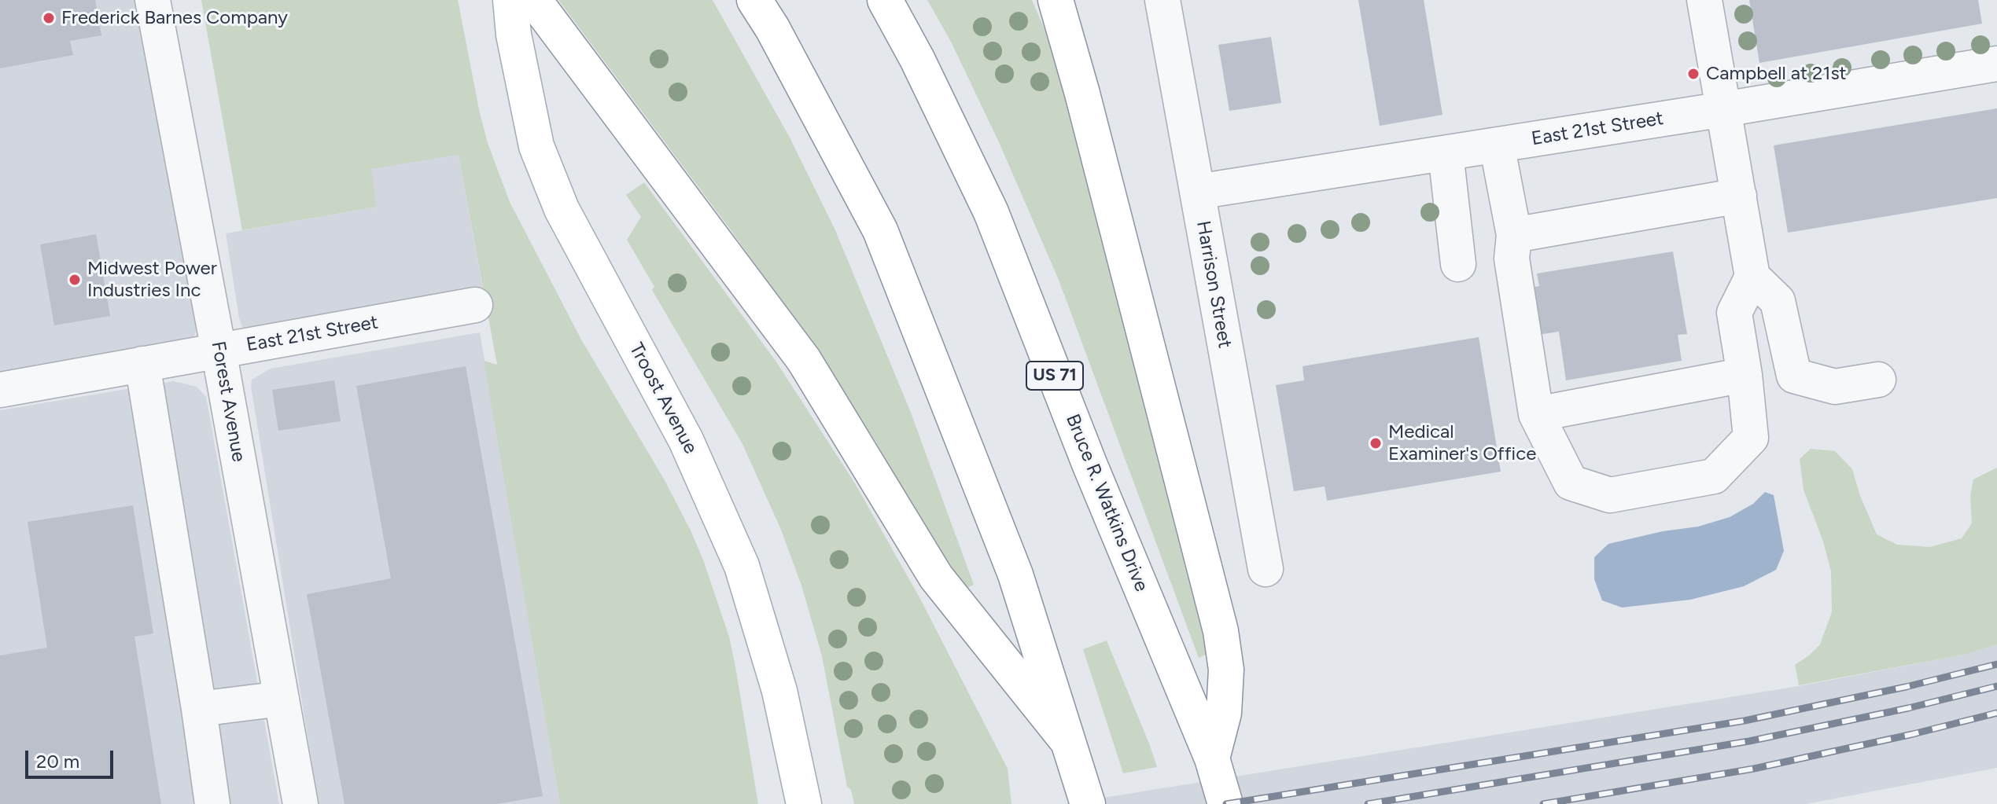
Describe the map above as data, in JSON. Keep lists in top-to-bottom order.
{
  "streets": {
    "main road": ["US 71", "Troost Avenue", "Bruce R. Watkins Drive"],
    "street": ["East 21st Street", "Harrison Street", "Forest Avenue"]
  },
  "crossings": [
    ["East 21st Street", "Harrison Street"],
    ["East 21st Street", "Forest Avenue"]
  ],
  "places": [
    "Frederick Barnes Company",
    "Campbell at 21st",
    "Midwest Power Industries Inc",
    "Medical Examiner's Office"
  ],
  "scale_bar": "20 m"
}
